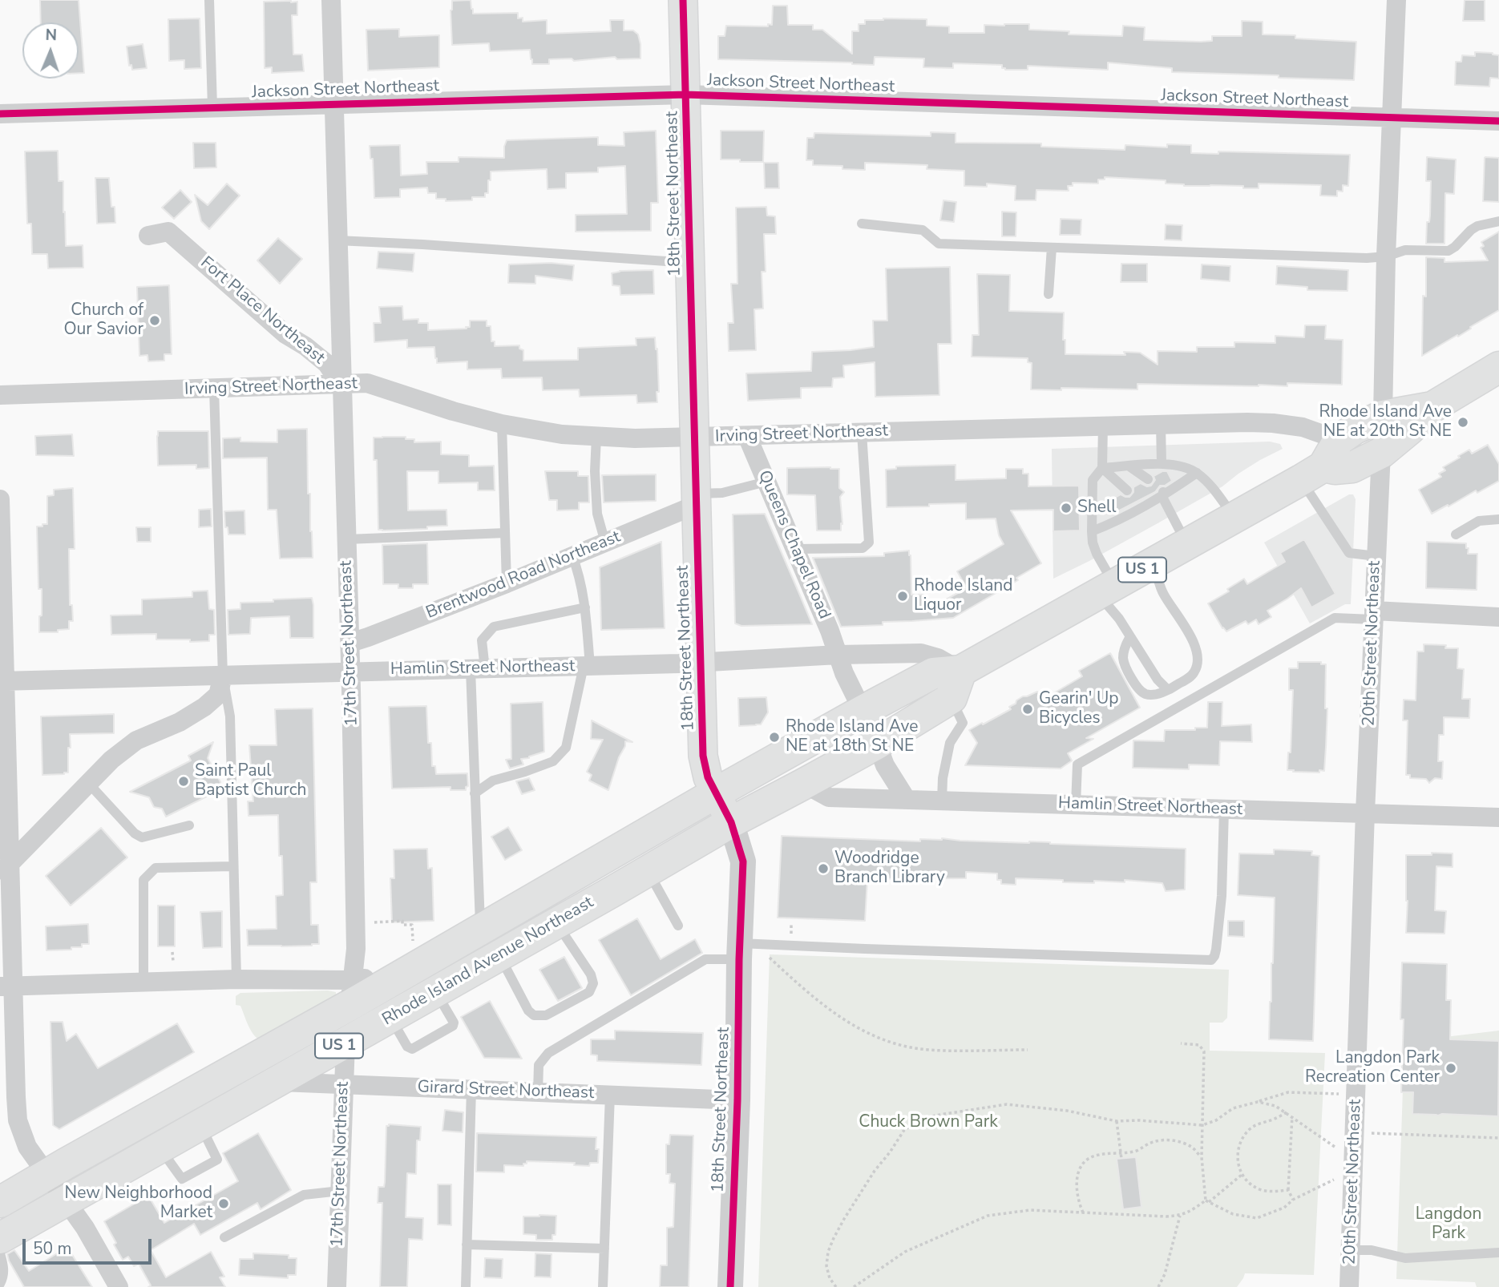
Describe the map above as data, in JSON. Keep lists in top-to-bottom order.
{
  "streets": {
    "main road": ["18th Street Northeast", "US 1", "Rhode Island Avenue Northeast"],
    "street": [
      "Jackson Street Northeast",
      "Fort Place Northeast",
      "Irving Street Northeast",
      "Queens Chapel Road",
      "Brentwood Road Northeast",
      "17th Street Northeast",
      "20th Street Northeast",
      "Hamlin Street Northeast",
      "Girard Street Northeast"
    ]
  },
  "crossings": [
    ["Jackson Street Northeast", "18th Street Northeast"],
    ["Jackson Street Northeast", "17th Street Northeast"],
    ["Jackson Street Northeast", "20th Street Northeast"],
    ["18th Street Northeast", "Irving Street Northeast"],
    ["18th Street Northeast", "Brentwood Road Northeast"],
    ["18th Street Northeast", "Hamlin Street Northeast"],
    ["18th Street Northeast", "Rhode Island Avenue Northeast"],
    ["18th Street Northeast", "Girard Street Northeast"],
    ["Fort Place Northeast", "Irving Street Northeast"],
    ["Fort Place Northeast", "17th Street Northeast"],
    ["Irving Street Northeast", "Queens Chapel Road"],
    ["Irving Street Northeast", "17th Street Northeast"],
    ["Queens Chapel Road", "Hamlin Street Northeast"],
    ["Brentwood Road Northeast", "17th Street Northeast"],
    ["17th Street Northeast", "Hamlin Street Northeast"],
    ["17th Street Northeast", "Rhode Island Avenue Northeast"],
    ["17th Street Northeast", "Girard Street Northeast"],
    ["20th Street Northeast", "Hamlin Street Northeast"],
    ["Hamlin Street Northeast", "Rhode Island Avenue Northeast"],
    ["Rhode Island Avenue Northeast", "Girard Street Northeast"]
  ],
  "parks": ["Chuck Brown Park", "Langdon Park"],
  "places": [
    "Church of Our Savior",
    "Rhode Island Ave NE at 20th St NE",
    "Shell",
    "Rhode Island Liquor",
    "Gearin' Up Bicycles",
    "Rhode Island Ave NE at 18th St NE",
    "Saint Paul Baptist Church",
    "Woodridge Branch Library",
    "Langdon Park Recreation Center",
    "New Neighborhood Market"
  ],
  "scale_bar": "50 m",
  "north": "top"
}
